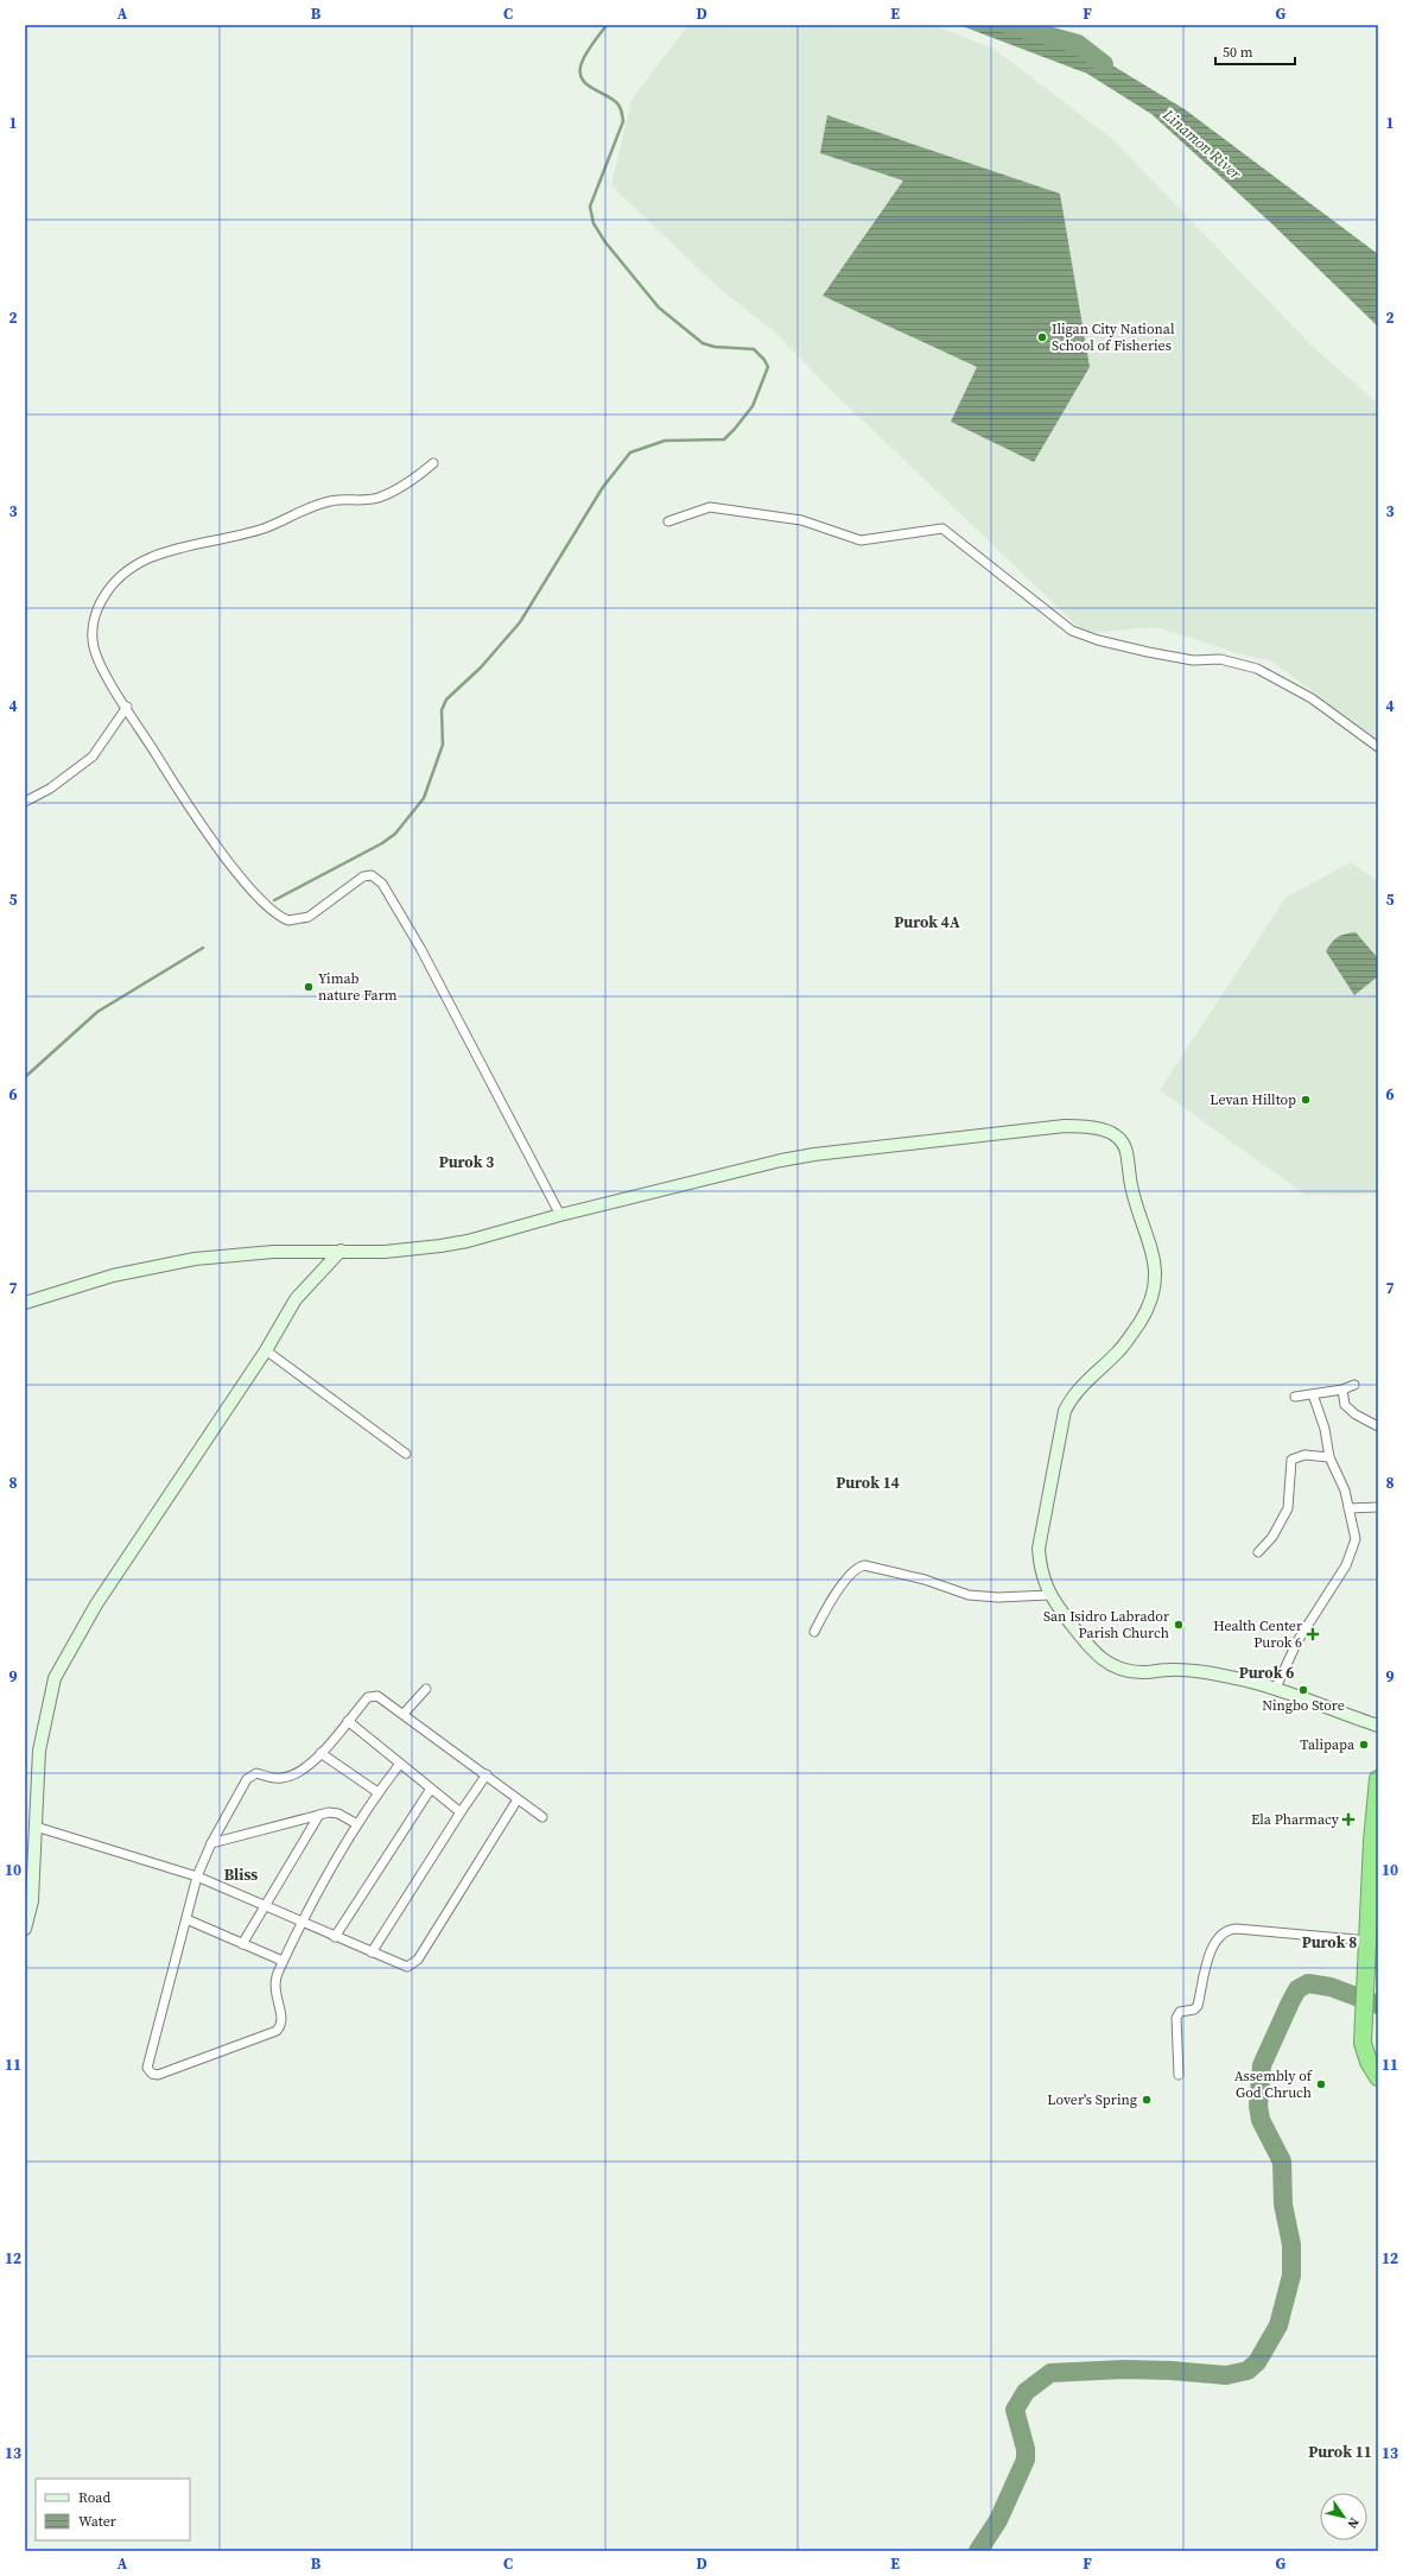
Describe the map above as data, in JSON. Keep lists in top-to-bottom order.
{
  "districts": [
    "Purok 4A",
    "Purok 3",
    "Purok 14",
    "Purok 6",
    "Bliss",
    "Purok 8",
    "Purok 11"
  ],
  "water": ["Linamon River"],
  "places": {
    "other": [
      "Iligan City National School of Fisheries",
      "Yimab nature Farm",
      "Levan Hilltop",
      "San Isidro Labrador Parish Church",
      "Ningbo Store",
      "Talipapa",
      "Assembly of God Chruch",
      "Lover's Spring"
    ],
    "health": ["Health Center Purok 6", "Ela Pharmacy"]
  },
  "legend": ["Road", "Water"],
  "scale_bar": "50 m",
  "north": "bottom right",
  "grid": {
    "columns": [
      "A",
      "B",
      "C",
      "D",
      "E",
      "F",
      "G"
    ],
    "rows": [
      "1",
      "2",
      "3",
      "4",
      "5",
      "6",
      "7",
      "8",
      "9",
      "10",
      "11",
      "12",
      "13"
    ]
  }
}
